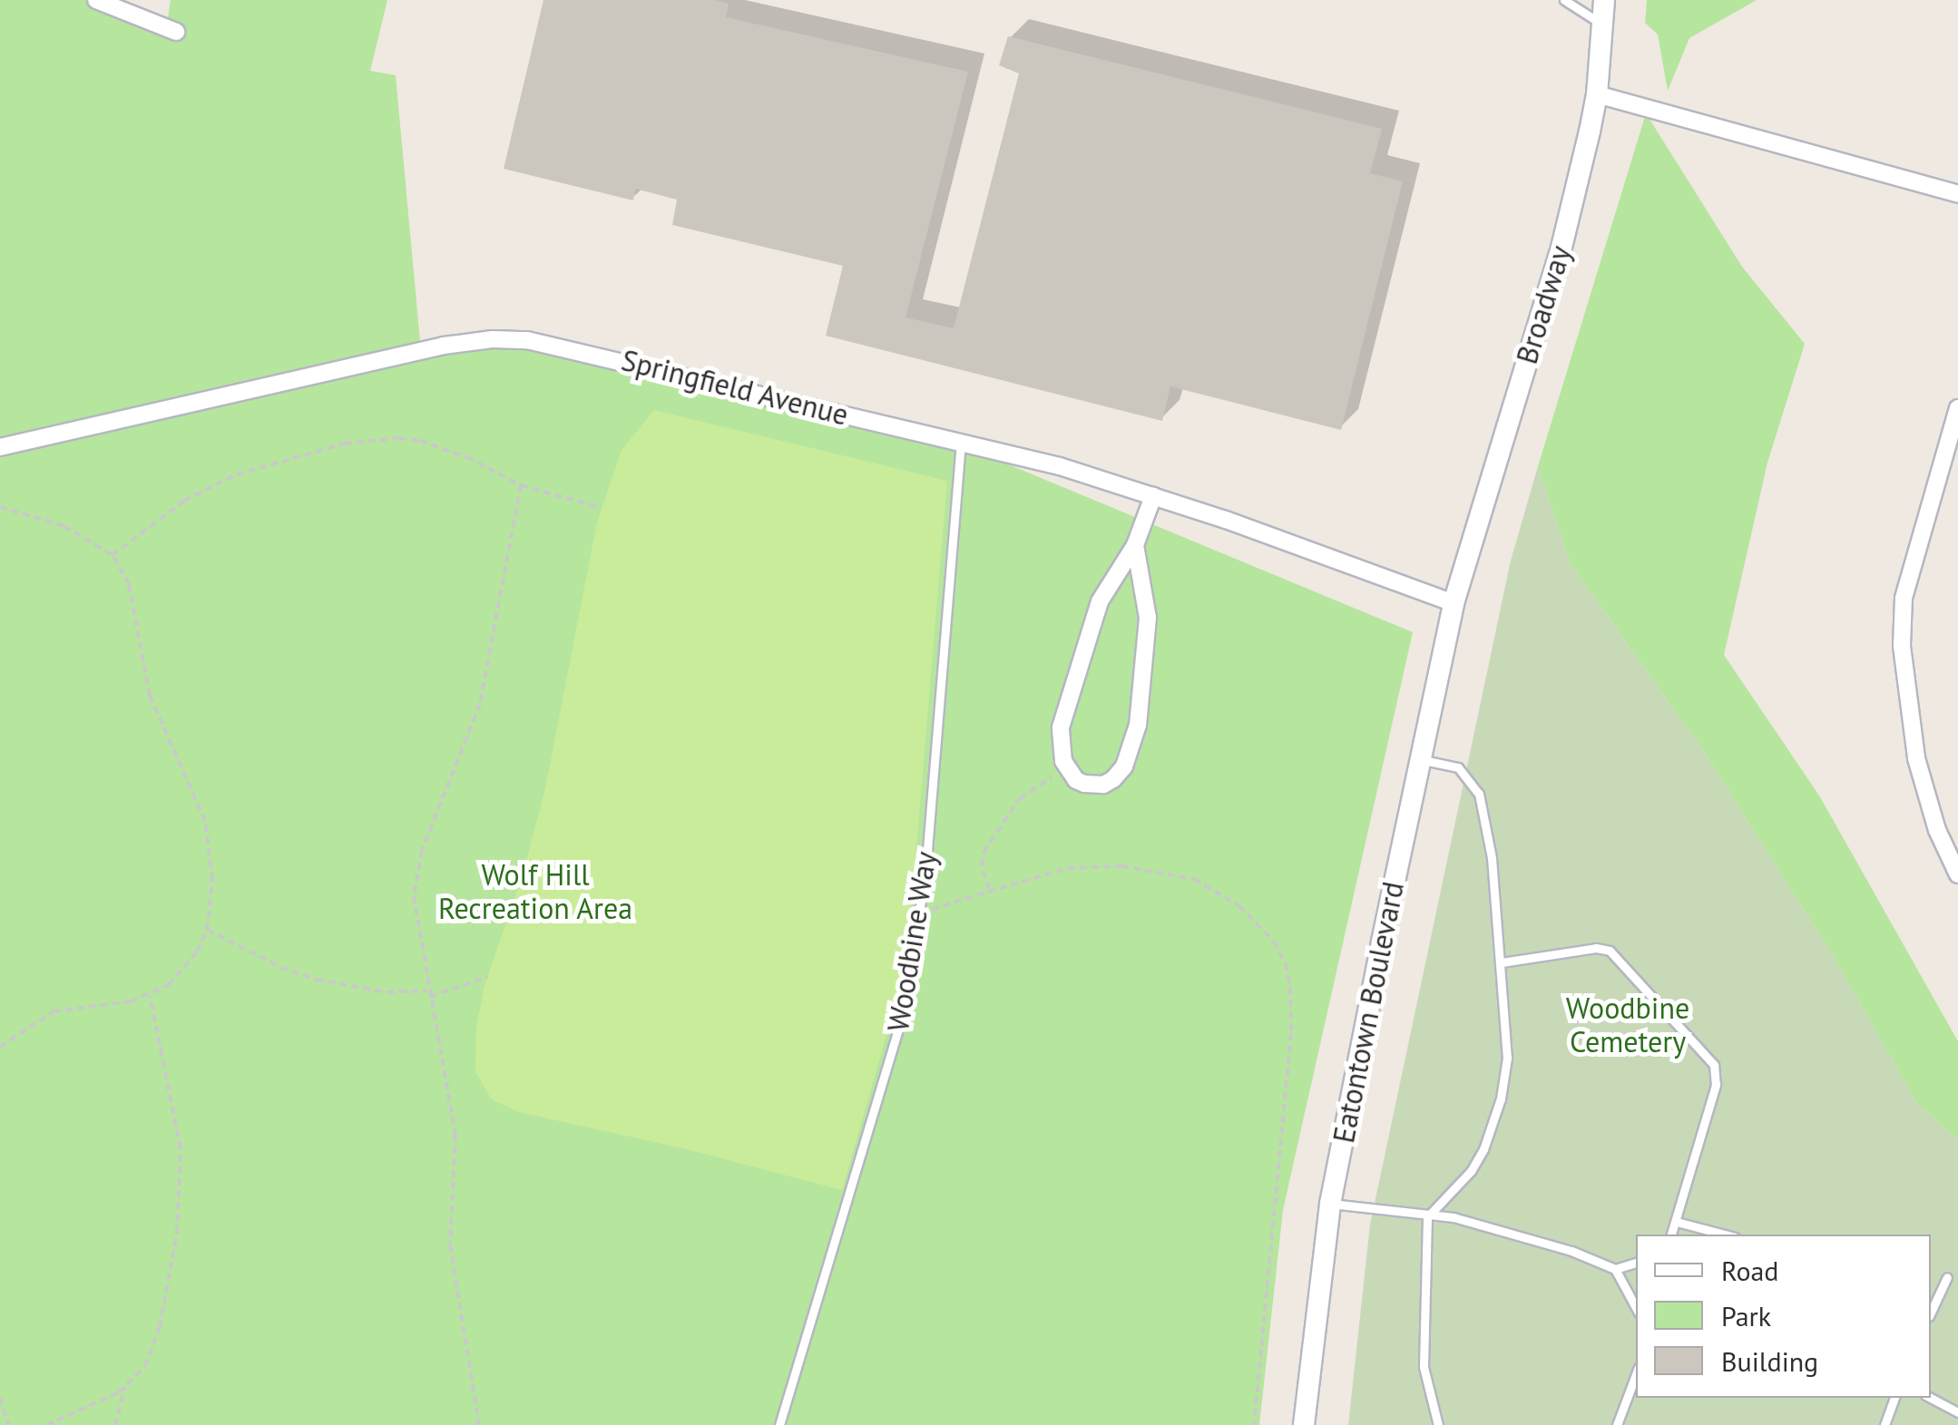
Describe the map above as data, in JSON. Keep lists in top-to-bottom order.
{
  "streets": {
    "street": ["Broadway", "Springfield Avenue", "Eatontown Boulevard"],
    "lane": ["Woodbine Way"]
  },
  "crossings": [
    ["Broadway", "Springfield Avenue"],
    ["Broadway", "Eatontown Boulevard"],
    ["Springfield Avenue", "Woodbine Way"],
    ["Springfield Avenue", "Eatontown Boulevard"]
  ],
  "parks": ["Wolf Hill Recreation Area", "Woodbine Cemetery"],
  "legend": ["Road", "Park", "Building"]
}
